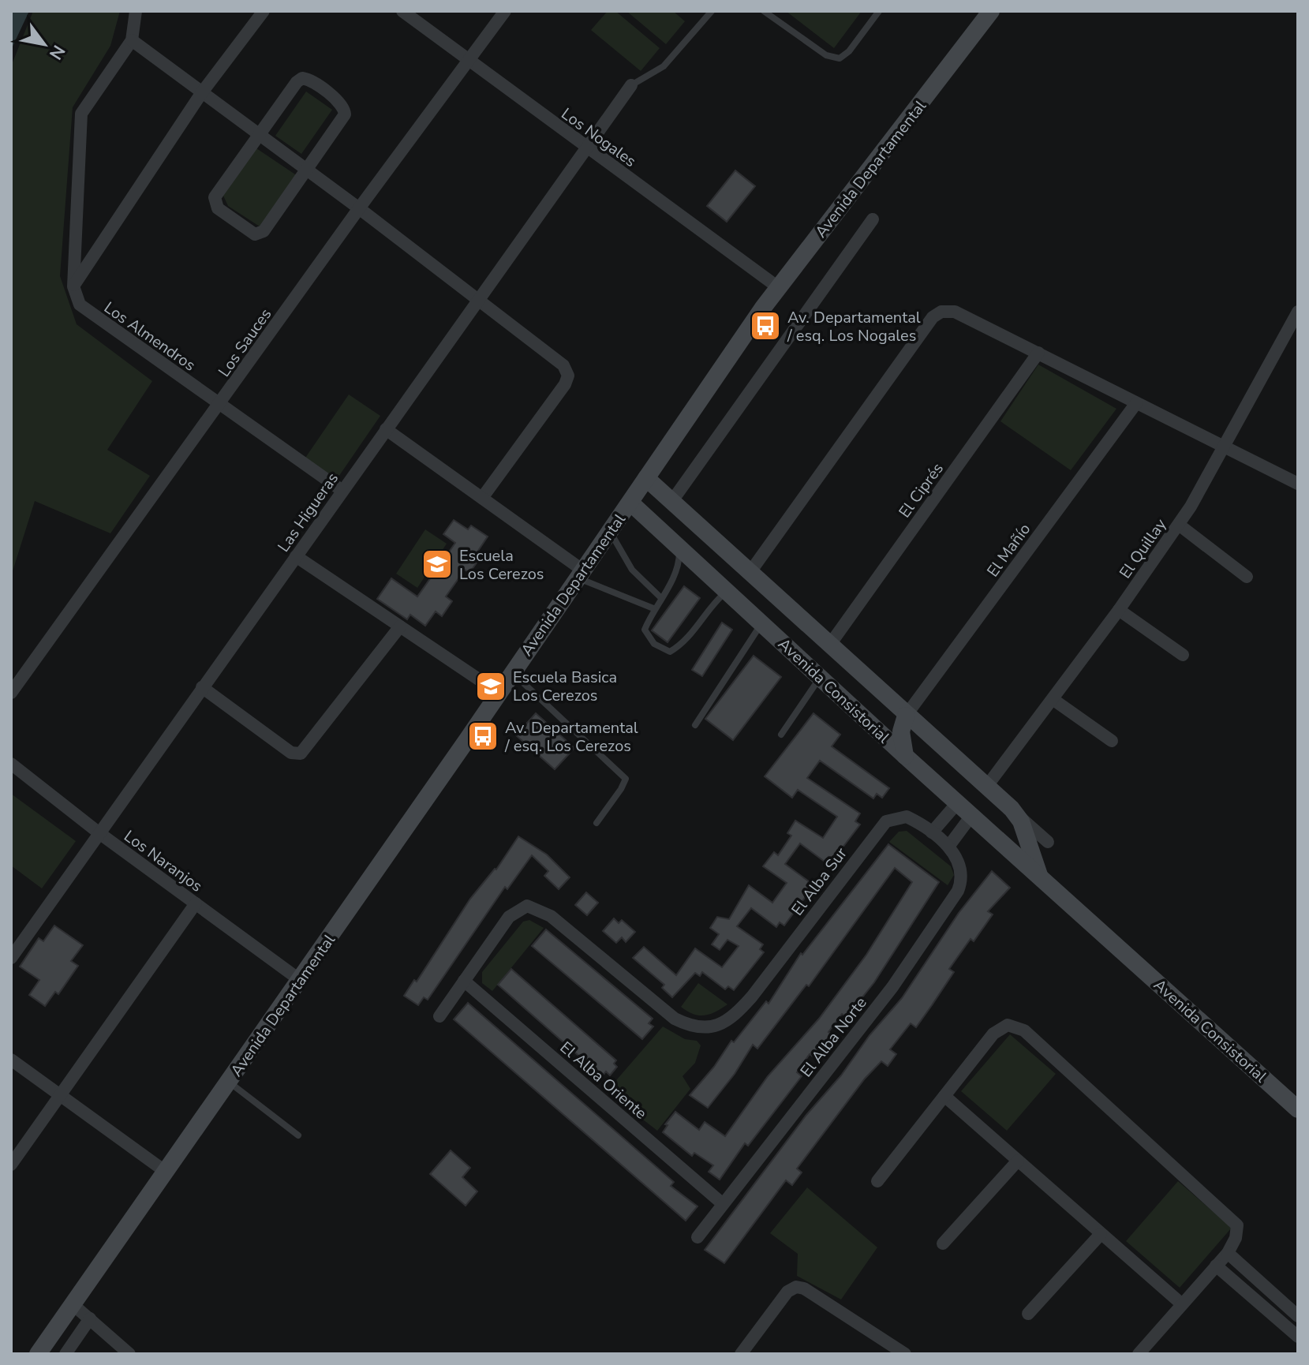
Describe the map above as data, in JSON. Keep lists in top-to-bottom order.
{
  "streets": {
    "street": [
      "Los Nogales",
      "Avenida Departamental",
      "Los Almendros",
      "Los Sauces",
      "El Ciprés",
      "Las Higueras",
      "El Quillay",
      "El Mañío",
      "Avenida Consistorial",
      "Los Naranjos",
      "El Alba Sur",
      "El Alba Norte",
      "El Alba Oriente"
    ]
  },
  "crossings": [
    ["Los Nogales", "Avenida Departamental"],
    ["Los Nogales", "Los Sauces"],
    ["Los Nogales", "Las Higueras"],
    ["Avenida Departamental", "Avenida Consistorial"],
    ["Avenida Departamental", "Los Naranjos"],
    ["Los Almendros", "Los Sauces"],
    ["Los Almendros", "Las Higueras"],
    ["El Ciprés", "Avenida Consistorial"],
    ["Las Higueras", "Los Naranjos"],
    ["El Quillay", "Avenida Consistorial"],
    ["El Mañío", "Avenida Consistorial"],
    ["El Alba Sur", "El Alba Norte"],
    ["El Alba Sur", "El Alba Oriente"],
    ["El Alba Norte", "El Alba Oriente"]
  ],
  "places": {
    "bus stop": ["Av. Departamental / esq. Los Nogales", "Av. Departamental / esq. Los Cerezos"],
    "school or university": ["Escuela Los Cerezos", "Escuela Basica Los Cerezos"]
  },
  "north": "bottom right"
}
